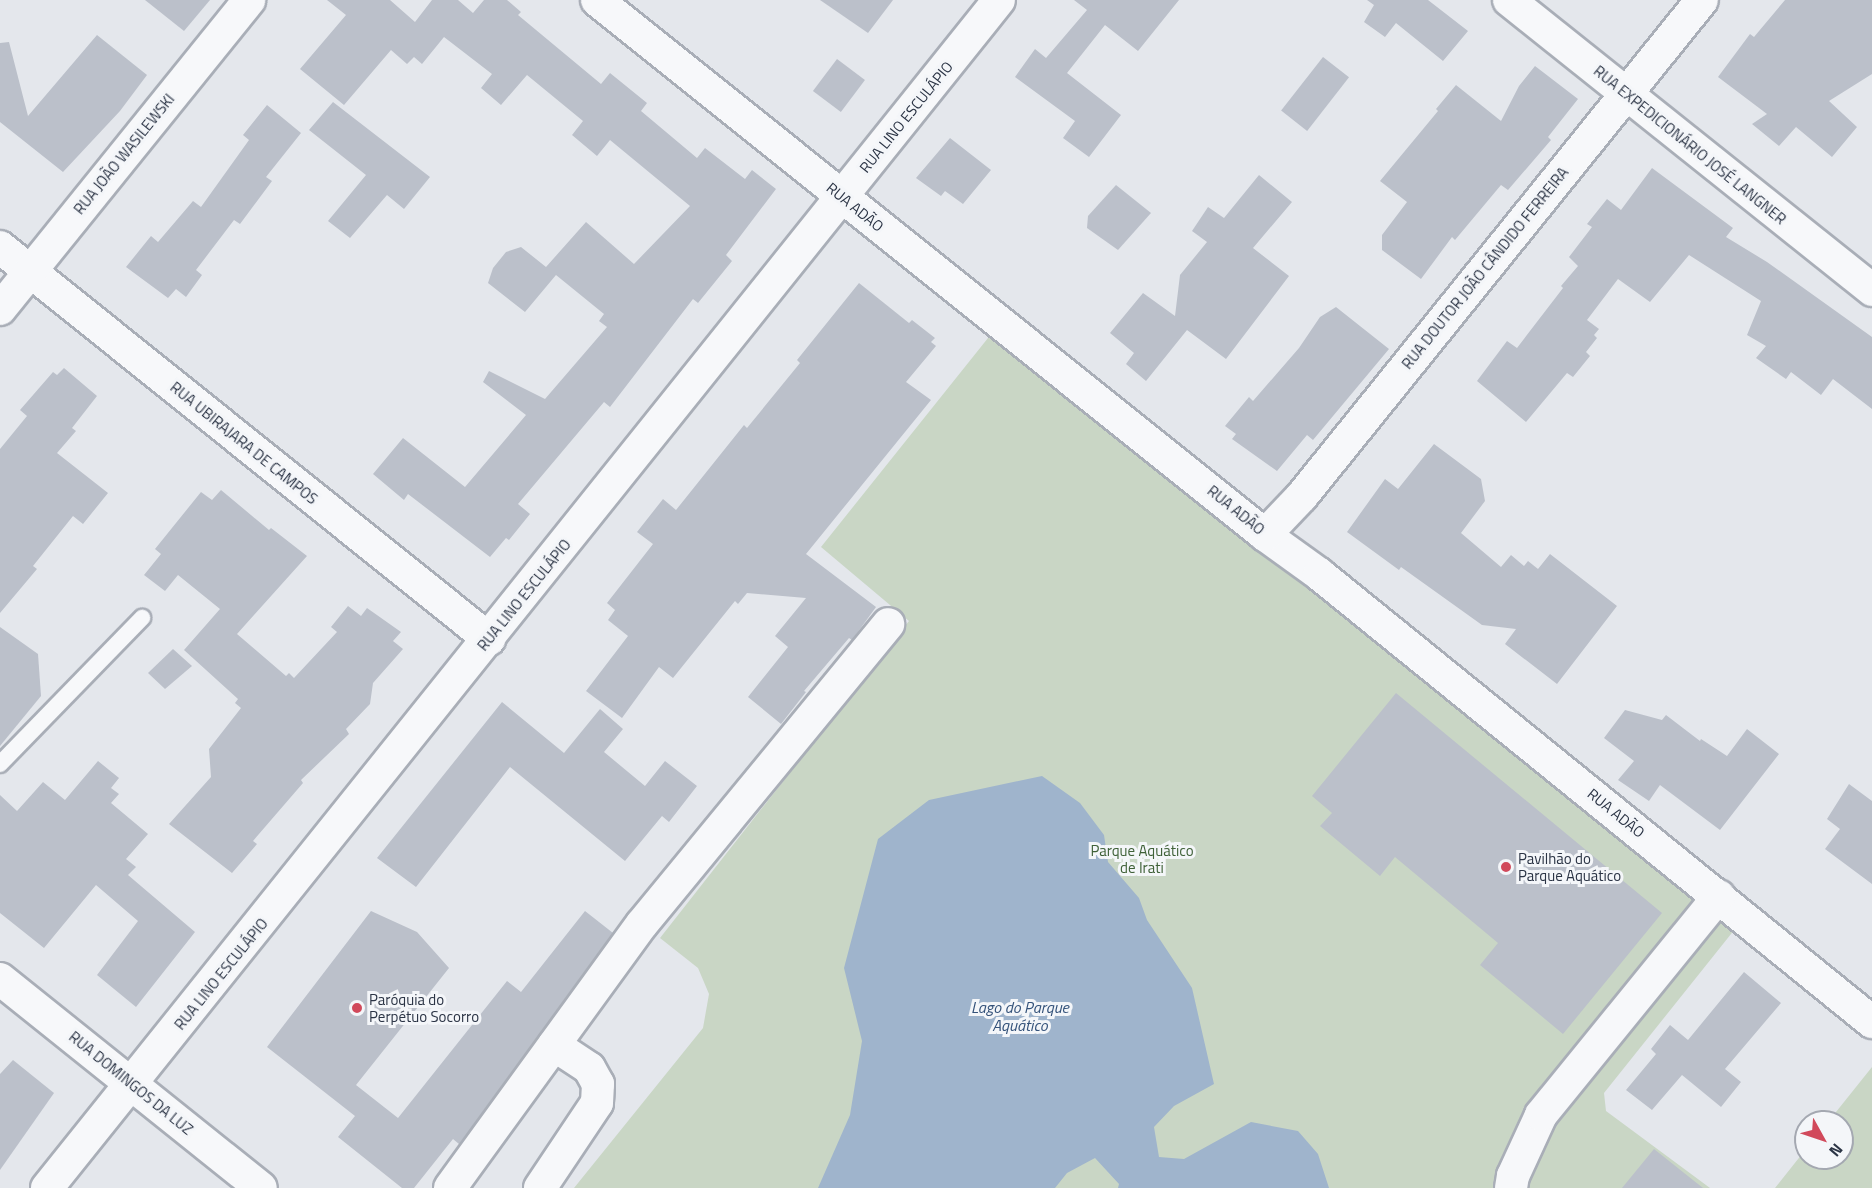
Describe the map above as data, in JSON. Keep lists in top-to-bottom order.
{
  "streets": {
    "street": [
      "RUA LINO ESCULÁPIO",
      "RUA EXPEDICIONÁRIO JOSÉ LANGNER",
      "RUA JOÃO WASILEWSKI",
      "RUA ADÃO",
      "RUA DOUTOR JOÃO CÂNDIDO FERREIRA",
      "RUA UBIRAJARA DE CAMPOS",
      "RUA DOMINGOS DA LUZ"
    ]
  },
  "crossings": [
    ["RUA LINO ESCULÁPIO", "RUA ADÃO"],
    ["RUA LINO ESCULÁPIO", "RUA UBIRAJARA DE CAMPOS"],
    ["RUA LINO ESCULÁPIO", "RUA DOMINGOS DA LUZ"],
    ["RUA EXPEDICIONÁRIO JOSÉ LANGNER", "RUA DOUTOR JOÃO CÂNDIDO FERREIRA"],
    ["RUA JOÃO WASILEWSKI", "RUA UBIRAJARA DE CAMPOS"],
    ["RUA ADÃO", "RUA DOUTOR JOÃO CÂNDIDO FERREIRA"]
  ],
  "water": ["Lago do Parque Aquático"],
  "parks": ["Parque Aquático de Irati"],
  "places": ["Pavilhão do Parque Aquático", "Paróquia do Perpétuo Socorro"],
  "north": "bottom right"
}
